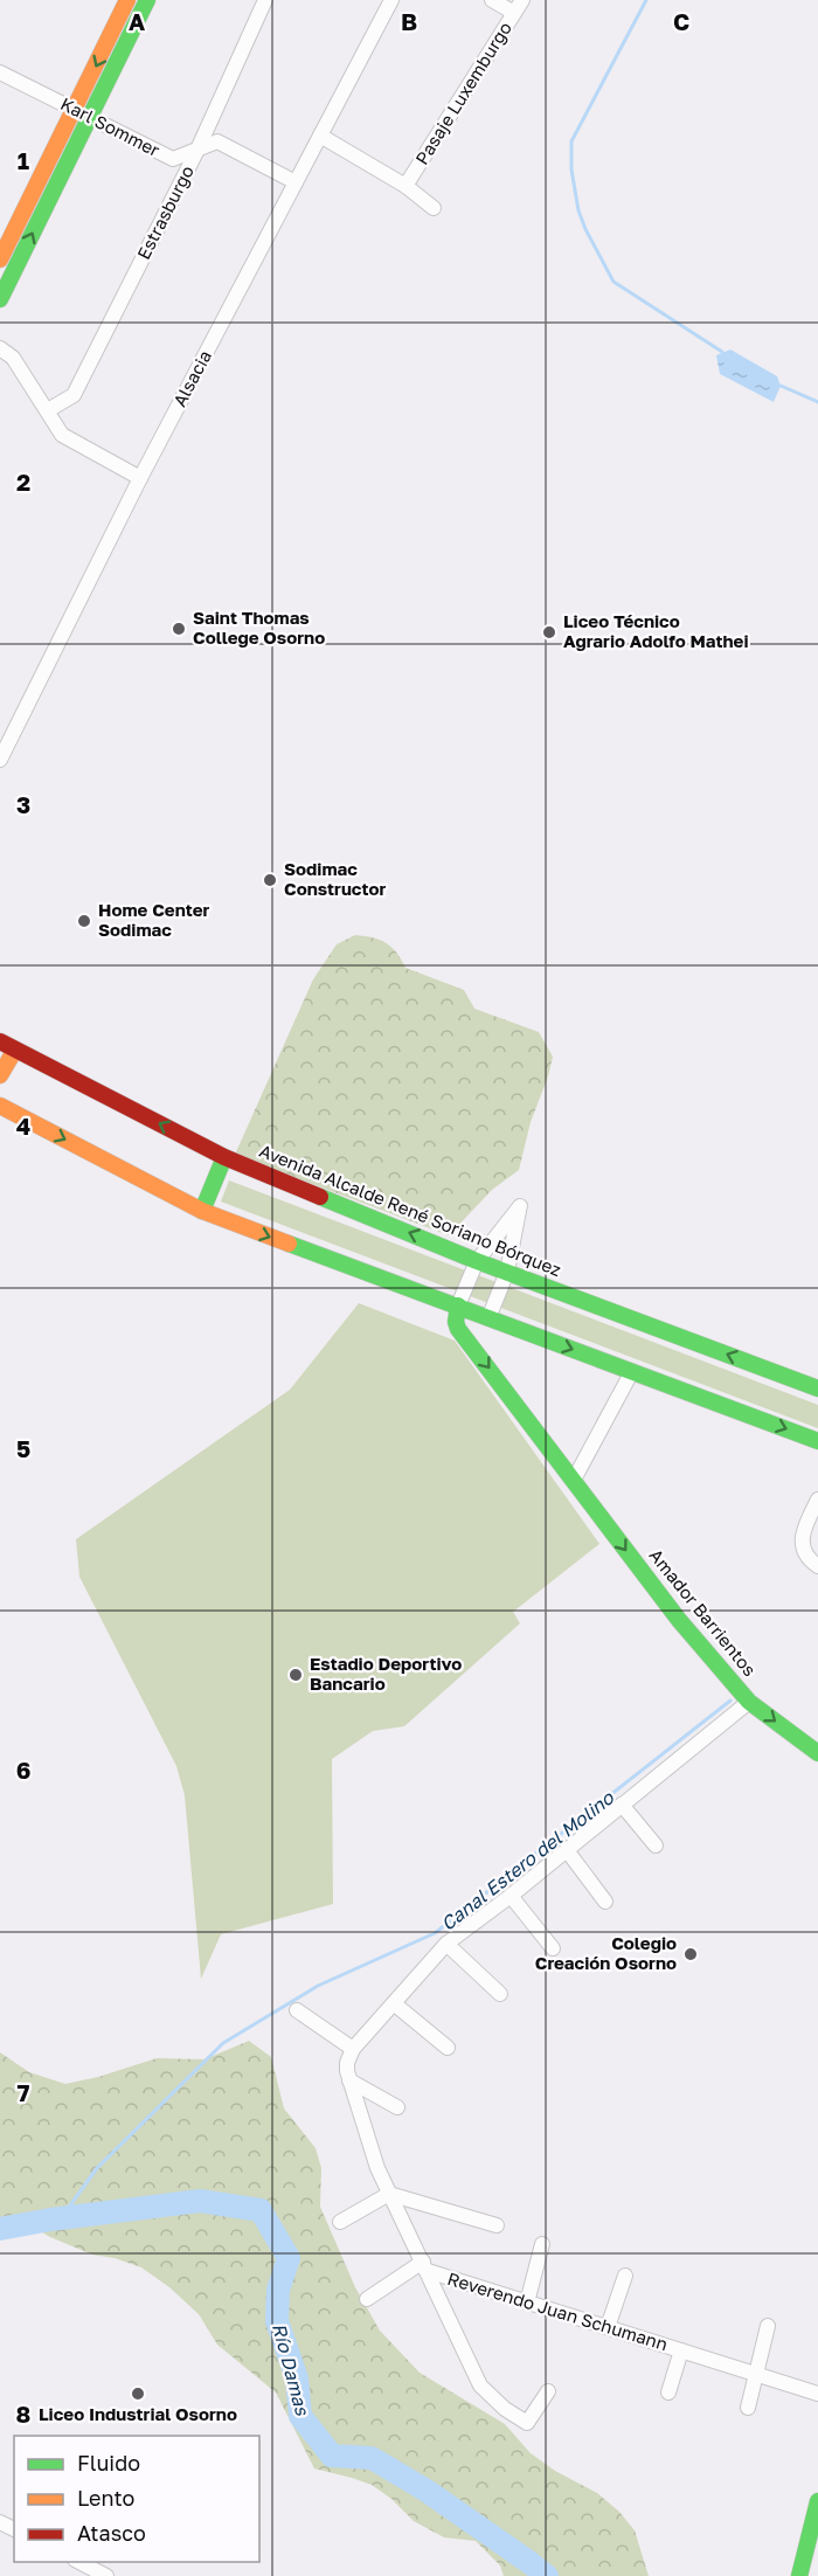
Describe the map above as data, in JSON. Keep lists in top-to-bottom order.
{
  "streets": {
    "main road": ["Avenida Alcalde René Soriano Bórquez", "Amador Barrientos"],
    "street": [
      "Pasaje Luxemburgo",
      "Karl Sommer",
      "Estrasburgo",
      "Alsacia",
      "Reverendo Juan Schumann"
    ]
  },
  "crossings": [
    ["Karl Sommer", "Estrasburgo"],
    ["Karl Sommer", "Alsacia"]
  ],
  "one_way": ["Amador Barrientos"],
  "water": ["Canal Estero del Molino", "Río Damas"],
  "places": [
    "Saint Thomas College Osorno",
    "Liceo Técnico Agrario Adolfo Mathei",
    "Sodimac Constructor",
    "Home Center Sodimac",
    "Estadio Deportivo Bancario",
    "Colegio Creación Osorno",
    "Liceo Industrial Osorno"
  ],
  "legend": ["Fluido", "Lento", "Atasco"],
  "grid": {
    "columns": ["A", "B", "C"],
    "rows": [
      "1",
      "2",
      "3",
      "4",
      "5",
      "6",
      "7",
      "8"
    ]
  }
}
